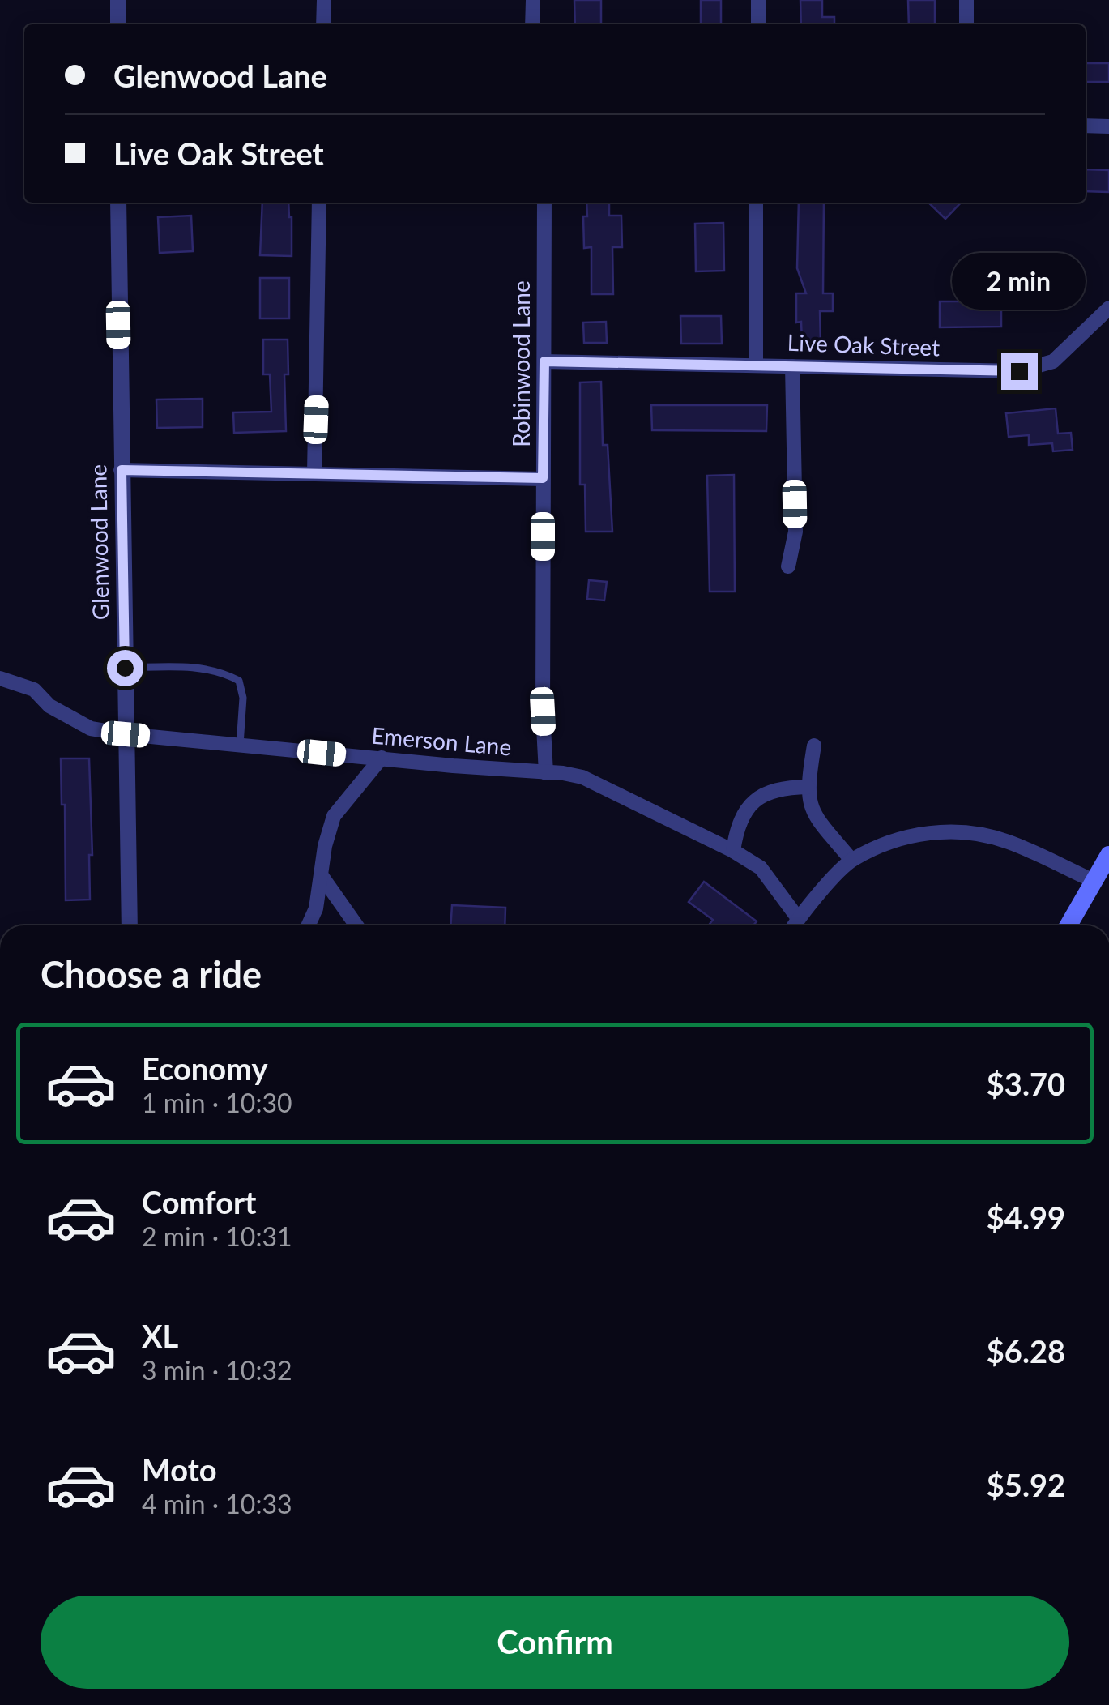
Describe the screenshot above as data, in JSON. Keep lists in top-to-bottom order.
{
  "streets": {
    "street": [
      "Live Oak Street",
      "Robinwood Lane",
      "Glenwood Lane",
      "Emerson Lane"
    ]
  },
  "crossings": [
    ["Live Oak Street", "Robinwood Lane"],
    ["Robinwood Lane", "Emerson Lane"],
    ["Glenwood Lane", "Emerson Lane"]
  ],
  "page": {
    "banner": ["Glenwood Lane", "Live Oak Street"],
    "bubble": "2 min",
    "heading": "Choose a ride",
    "list": [
      {
        "name": "Economy",
        "note": "1 min · 10:30",
        "value": "$3.70"
      },
      {
        "name": "Comfort",
        "note": "2 min · 10:31",
        "value": "$4.99"
      },
      {
        "name": "XL",
        "note": "3 min · 10:32",
        "value": "$6.28"
      },
      {
        "name": "Moto",
        "note": "4 min · 10:33",
        "value": "$5.92"
      }
    ],
    "buttons": "Confirm"
  }
}
